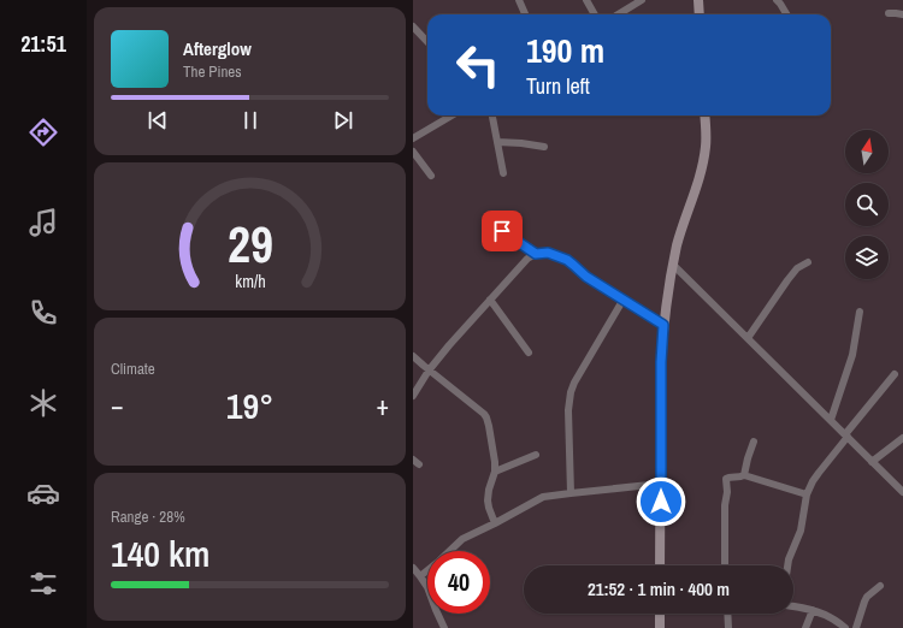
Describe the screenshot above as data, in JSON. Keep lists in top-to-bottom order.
{
  "north": "top",
  "page": {
    "tabs": "21:51",
    "turn": ["190 m", "Turn left"],
    "song": ["Afterglow", "The Pines"],
    "tile": [
      "Climate",
      ["Range · 28%", "140 km"]
    ],
    "heat": ["−", "19°", "+"],
    "limit": "40",
    "trip": "21:52 · 1 min · 400 m",
    "gauge": ["29", "km/h"]
  }
}
